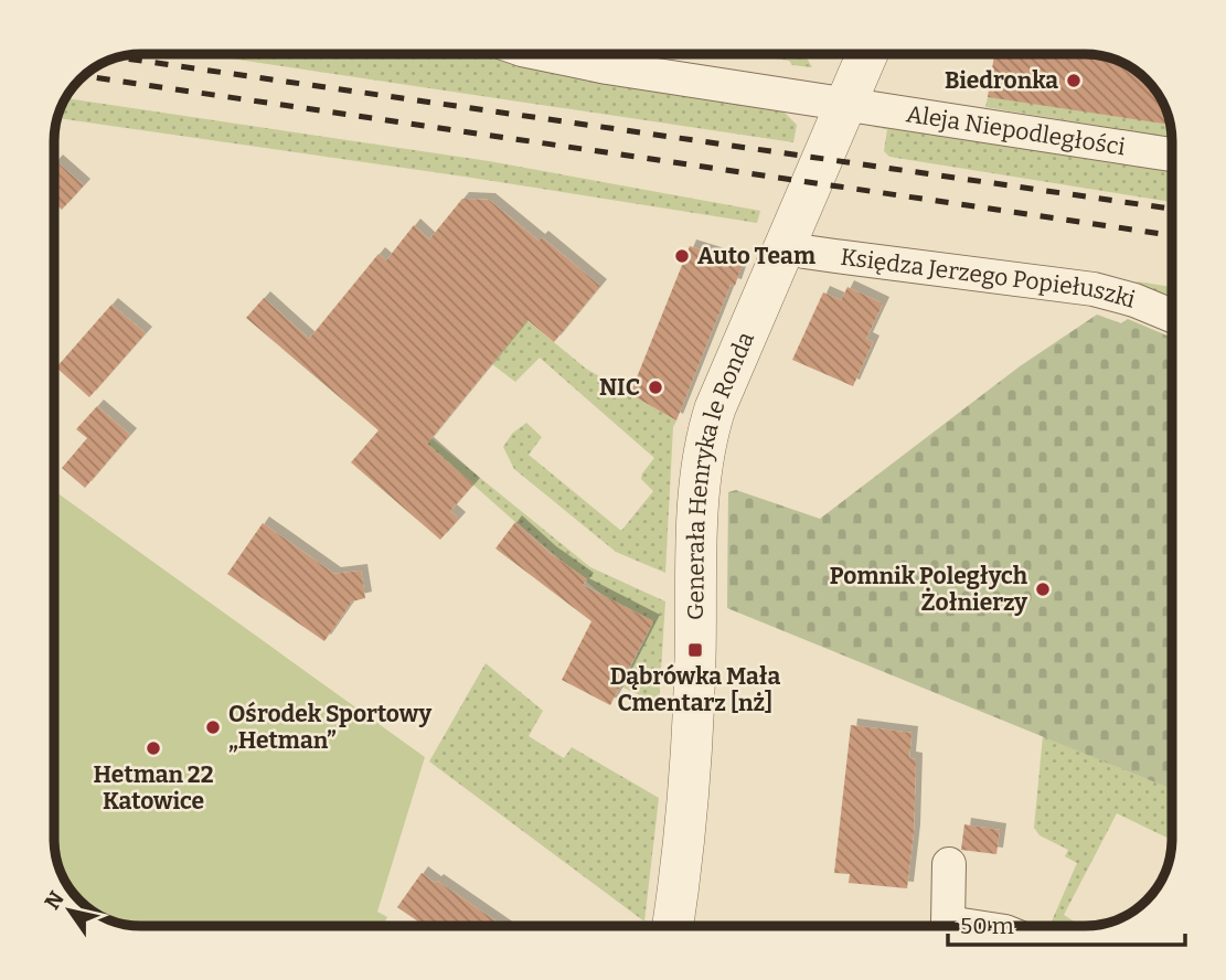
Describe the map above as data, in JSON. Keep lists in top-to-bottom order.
{
  "streets": {
    "street": ["Aleja Niepodległości", "Księdza Jerzego Popiełuszki", "Generała Henryka le Ronda"]
  },
  "crossings": [
    ["Aleja Niepodległości", "Generała Henryka le Ronda"],
    ["Księdza Jerzego Popiełuszki", "Generała Henryka le Ronda"]
  ],
  "places": {
    "other": [
      "Biedronka",
      "Auto Team",
      "NIC",
      "Pomnik Poległych Żołnierzy",
      "Ośrodek Sportowy „Hetman”",
      "Hetman 22 Katowice"
    ],
    "transit": ["Dąbrówka Mała Cmentarz [nż]"]
  },
  "scale_bar": "50 m",
  "north": "top left"
}
